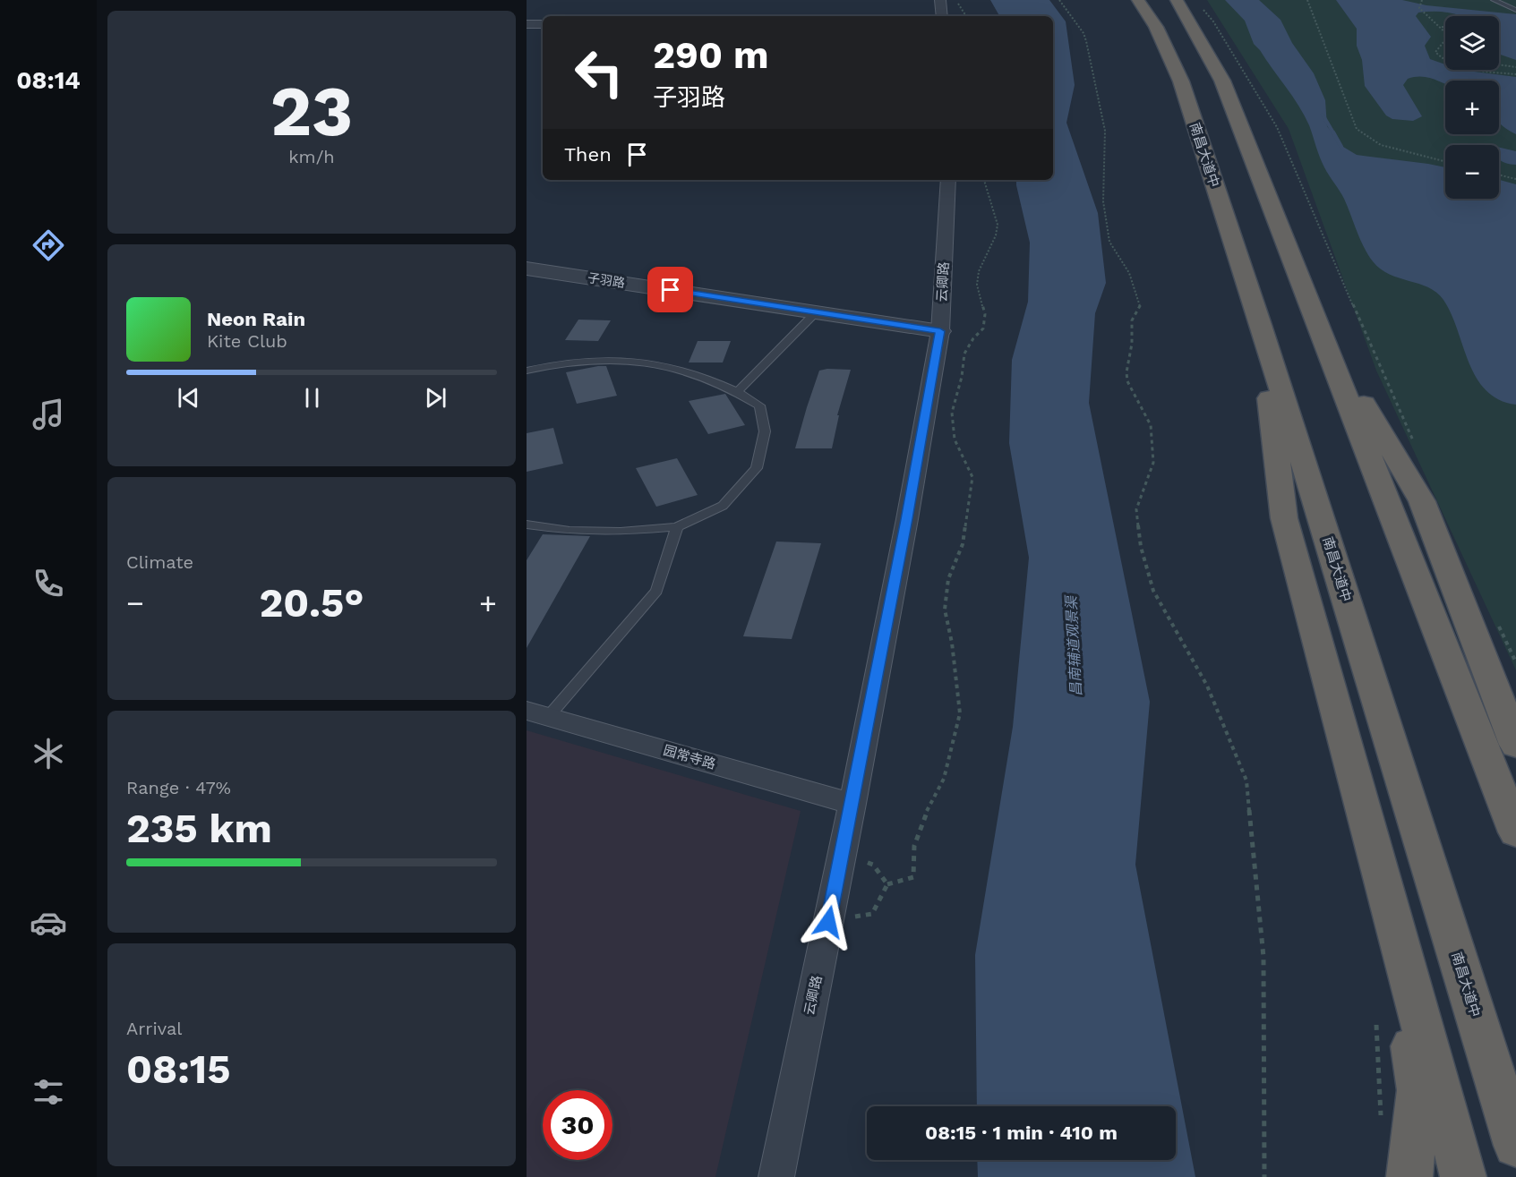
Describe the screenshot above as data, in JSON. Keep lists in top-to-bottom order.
{
  "streets": {
    "highway": ["南昌大道中"],
    "street": ["子羽路", "云卿路", "园常寺路"]
  },
  "crossings": [
    ["子羽路", "云卿路"],
    ["云卿路", "园常寺路"]
  ],
  "water": ["昌南辅道观景渠"],
  "page": {
    "tabs": "08:14",
    "tile": [
      ["23", "km/h"],
      "Climate",
      ["Range · 47%", "235 km"],
      ["Arrival", "08:15"]
    ],
    "map_buttons": ["+", "−"],
    "turn": ["290 m", "子羽路"],
    "then": "Then",
    "song": ["Neon Rain", "Kite Club"],
    "heat": ["−", "20.5°", "+"],
    "limit": "30",
    "trip": "08:15 · 1 min · 410 m"
  }
}
